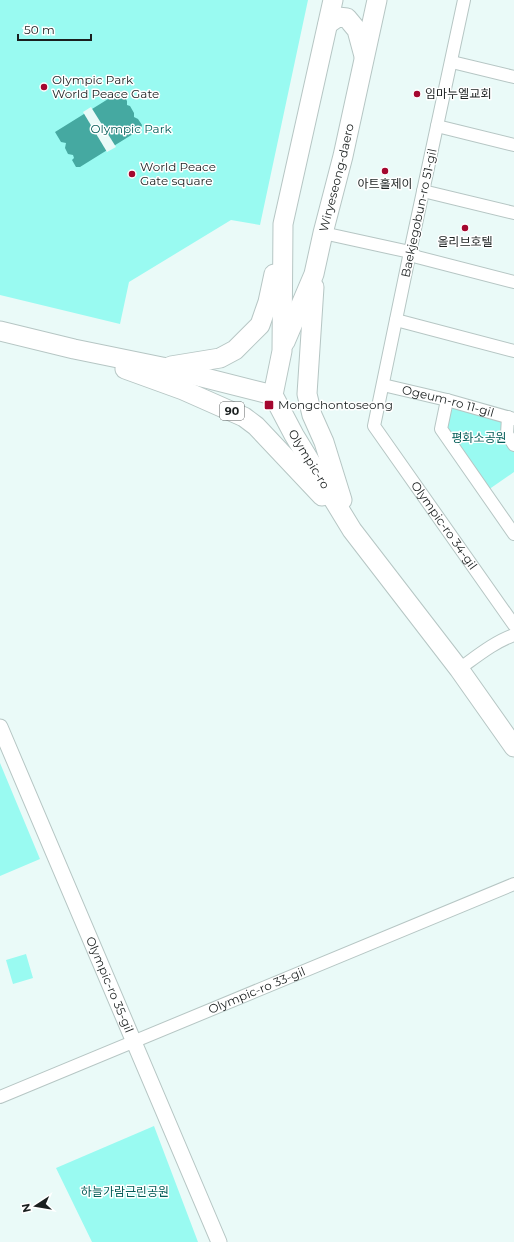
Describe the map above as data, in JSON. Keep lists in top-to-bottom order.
{
  "streets": {
    "main road": ["Wiryeseong-daero", "90", "Olympic-ro"],
    "street": [
      "Baekjegobun-ro 51-gil",
      "Ogeum-ro 11-gil",
      "Olympic-ro 34-gil",
      "Olympic-ro 35-gil",
      "Olympic-ro 33-gil"
    ]
  },
  "crossings": [
    ["Wiryeseong-daero", "90"],
    ["Wiryeseong-daero", "Olympic-ro"],
    ["Baekjegobun-ro 51-gil", "Ogeum-ro 11-gil"],
    ["Baekjegobun-ro 51-gil", "Olympic-ro 34-gil"],
    ["90", "Olympic-ro"],
    ["Olympic-ro 35-gil", "Olympic-ro 33-gil"]
  ],
  "parks": ["Olympic Park", "평화소공원", "하늘가람근린공원"],
  "places": {
    "other": [
      "Olympic Park World Peace Gate",
      "임마누엘교회",
      "아트홀제이",
      "World Peace Gate square",
      "올리브호텔"
    ],
    "transit": ["Mongchontoseong"]
  },
  "scale_bar": "50 m",
  "north": "left"
}
